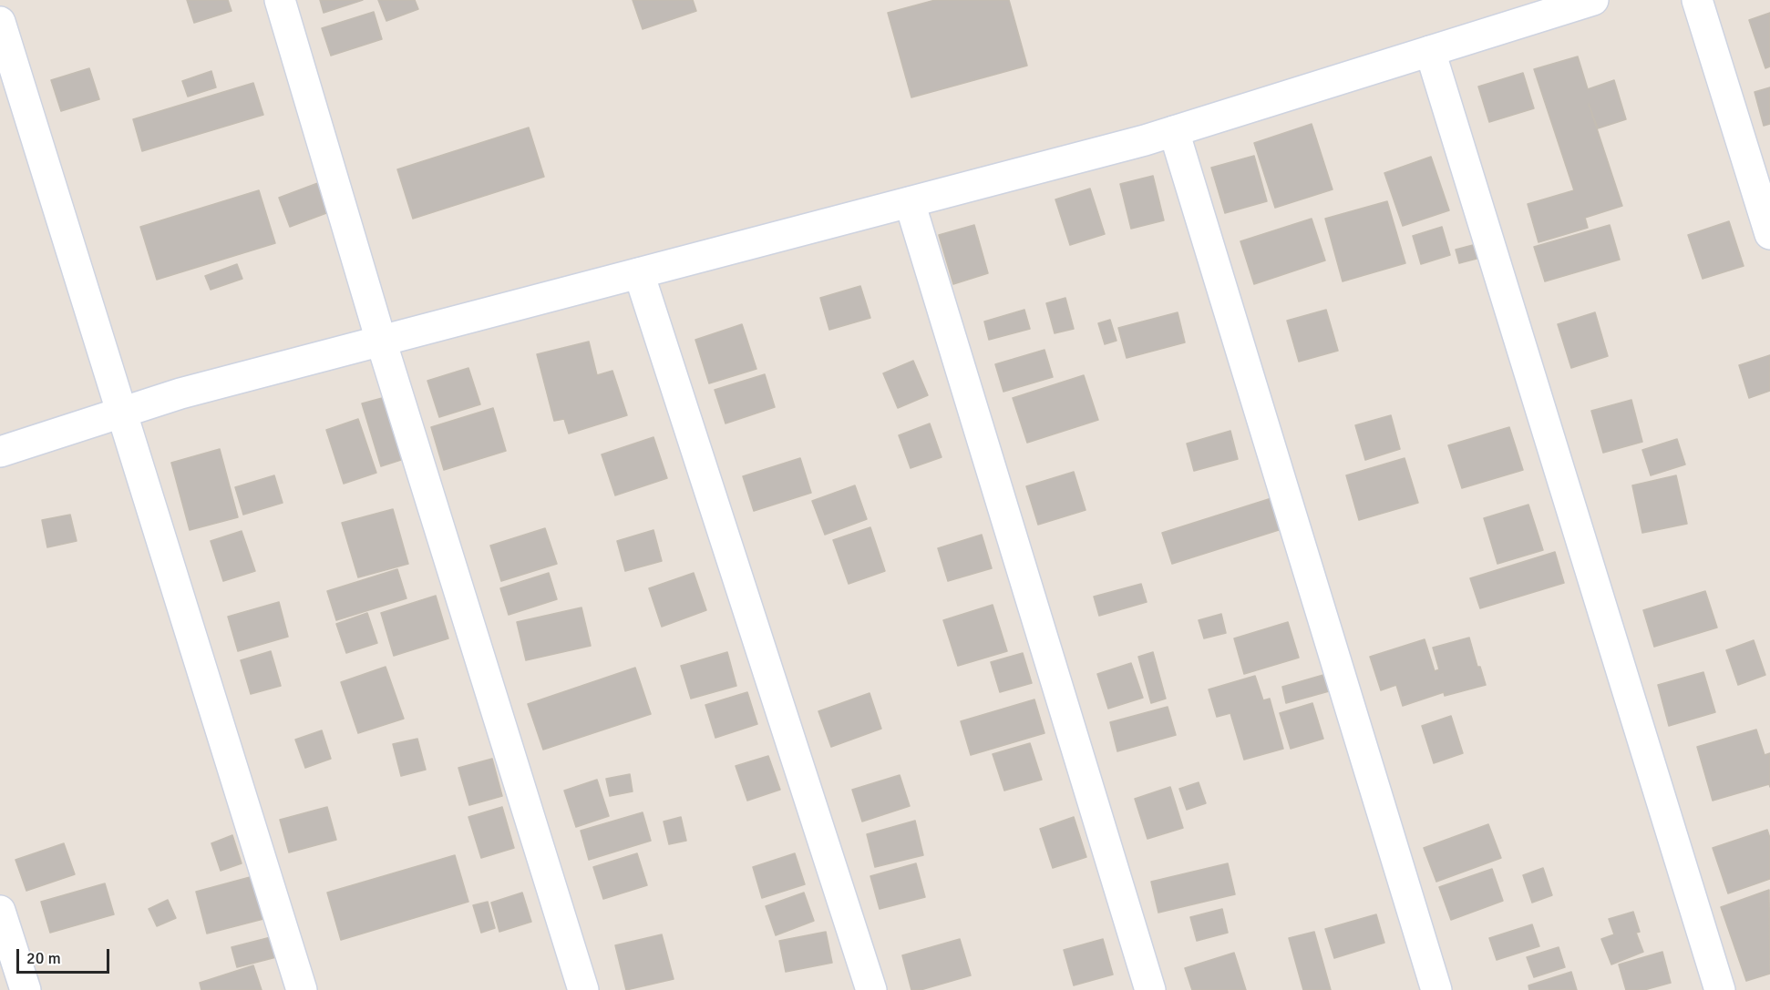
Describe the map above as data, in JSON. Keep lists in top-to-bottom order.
{
  "scale_bar": "20 m"
}
